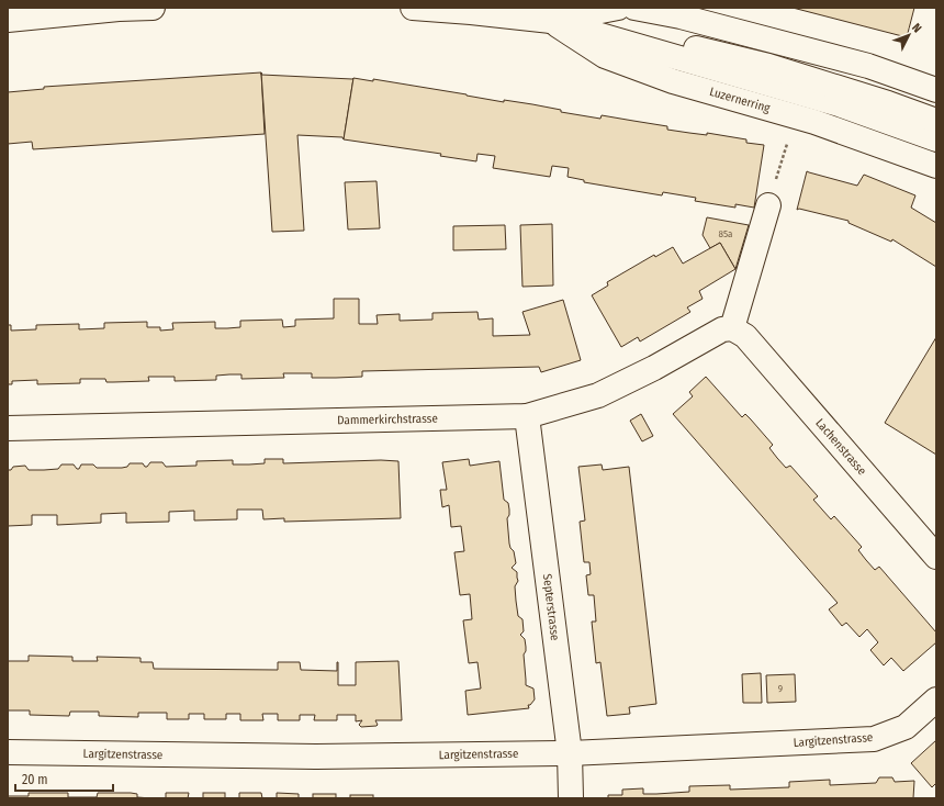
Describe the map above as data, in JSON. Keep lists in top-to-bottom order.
{
  "streets": {
    "main road": [
      "Luzernerring",
      "Dammerkirchstrasse",
      "Lachenstrasse",
      "Septerstrasse",
      "Largitzenstrasse"
    ]
  },
  "crossings": [
    ["Dammerkirchstrasse", "Lachenstrasse"],
    ["Dammerkirchstrasse", "Septerstrasse"],
    ["Septerstrasse", "Largitzenstrasse"]
  ],
  "house_numbers": ["85a", "9"],
  "scale_bar": "20 m",
  "north": "top right"
}
